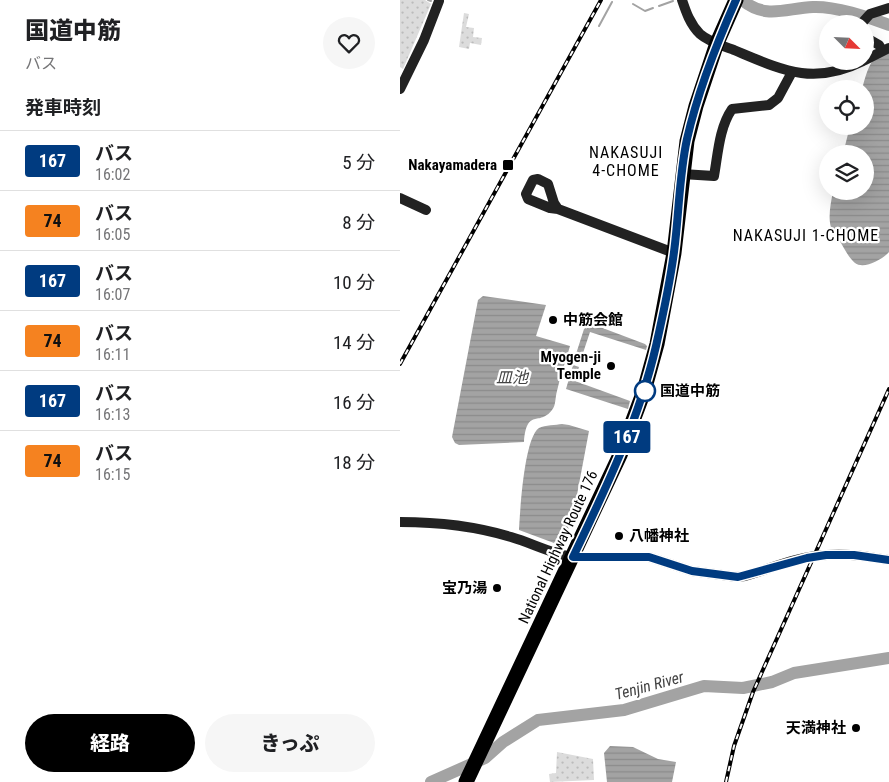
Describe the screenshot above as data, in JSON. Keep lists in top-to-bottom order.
{
  "streets": {
    "highway": ["National Highway Route 176"]
  },
  "districts": ["NAKASUJI 4-CHOME", "NAKASUJI 1-CHOME"],
  "water": ["皿池", "Tenjin River"],
  "places": {
    "transit": ["Nakayamadera"],
    "other": [
      "中筋会館",
      "Myogen-ji Temple",
      "国道中筋",
      "八幡神社",
      "宝乃湯",
      "天満神社"
    ]
  },
  "lines": ["bus line 167"],
  "north": "bottom right",
  "page": {
    "heading": [
      ["国道中筋", "バス"],
      "発車時刻"
    ],
    "on_map": "167",
    "list": [
      {
        "mark": "167",
        "name": "バス",
        "note": "16:02",
        "value": "5 分"
      },
      {
        "mark": "74",
        "name": "バス",
        "note": "16:05",
        "value": "8 分"
      },
      {
        "mark": "167",
        "name": "バス",
        "note": "16:07",
        "value": "10 分"
      },
      {
        "mark": "74",
        "name": "バス",
        "note": "16:11",
        "value": "14 分"
      },
      {
        "mark": "167",
        "name": "バス",
        "note": "16:13",
        "value": "16 分"
      },
      {
        "mark": "74",
        "name": "バス",
        "note": "16:15",
        "value": "18 分"
      }
    ],
    "buttons": ["経路", "きっぷ"]
  }
}
